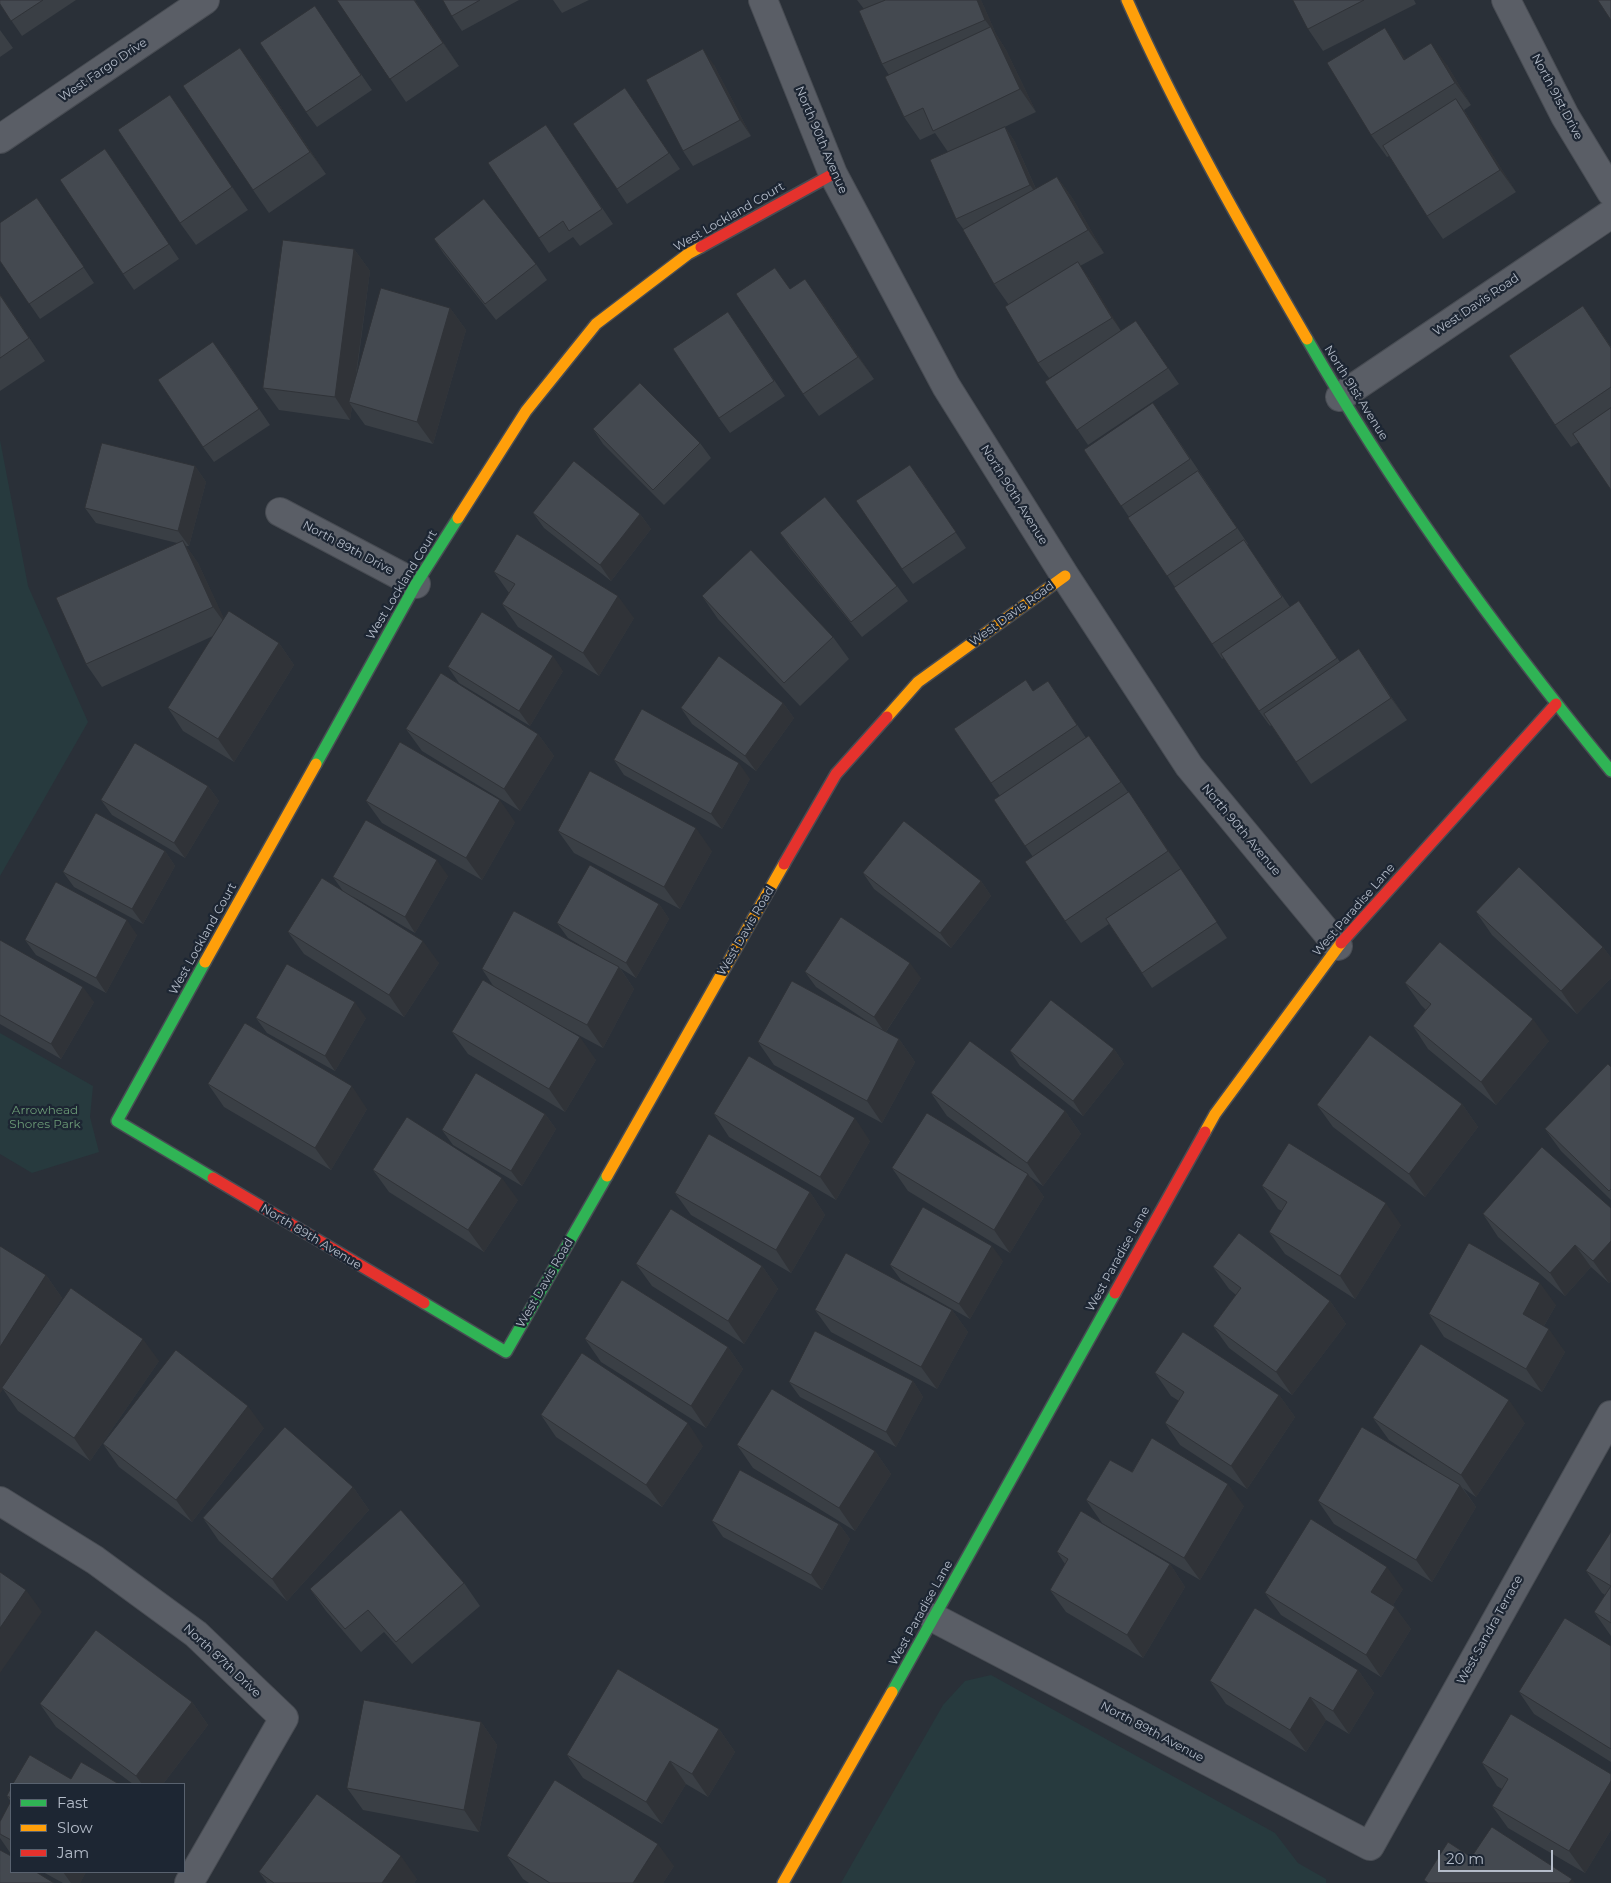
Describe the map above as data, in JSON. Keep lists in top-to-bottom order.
{
  "streets": {
    "street": [
      "West Fargo Drive",
      "North 91st Drive",
      "North 90th Avenue",
      "West Lockland Court",
      "West Davis Road",
      "North 91st Avenue",
      "North 89th Drive",
      "West Paradise Lane",
      "North 89th Avenue",
      "West Sandra Terrace",
      "North 87th Drive"
    ]
  },
  "crossings": [
    ["North 90th Avenue", "West Lockland Court"],
    ["North 90th Avenue", "West Davis Road"],
    ["North 90th Avenue", "West Paradise Lane"],
    ["West Lockland Court", "North 89th Drive"],
    ["West Lockland Court", "North 89th Avenue"],
    ["West Davis Road", "North 91st Avenue"],
    ["West Davis Road", "North 89th Avenue"],
    ["North 91st Avenue", "West Paradise Lane"],
    ["West Paradise Lane", "North 89th Avenue"],
    ["North 89th Avenue", "West Sandra Terrace"]
  ],
  "parks": ["Arrowhead Shores Park"],
  "legend": ["Fast", "Slow", "Jam"],
  "scale_bar": "20 m"
}
